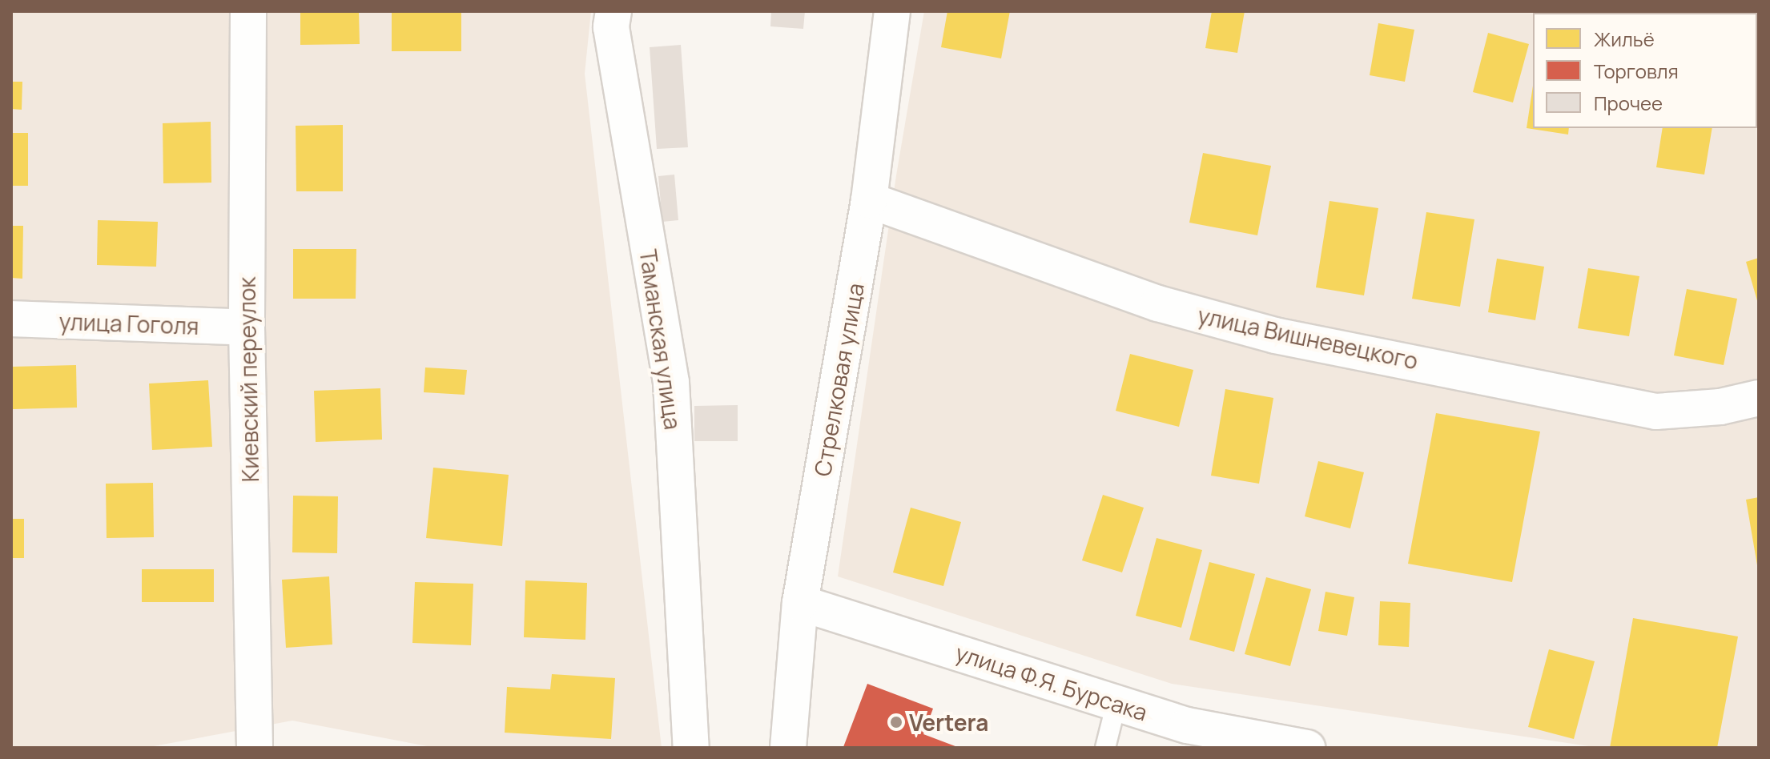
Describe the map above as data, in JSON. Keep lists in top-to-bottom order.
{
  "streets": {
    "street": [
      "улица Гоголя",
      "улица Вишневецкого",
      "Таманская улица",
      "Киевский переулок",
      "Стрелковая улица",
      "улица Ф.Я. Бурсака"
    ]
  },
  "crossings": [
    ["улица Гоголя", "Киевский переулок"],
    ["улица Вишневецкого", "Стрелковая улица"],
    ["Стрелковая улица", "улица Ф.Я. Бурсака"]
  ],
  "places": ["Vertera"],
  "legend": ["Жильё", "Торговля", "Прочее"]
}
